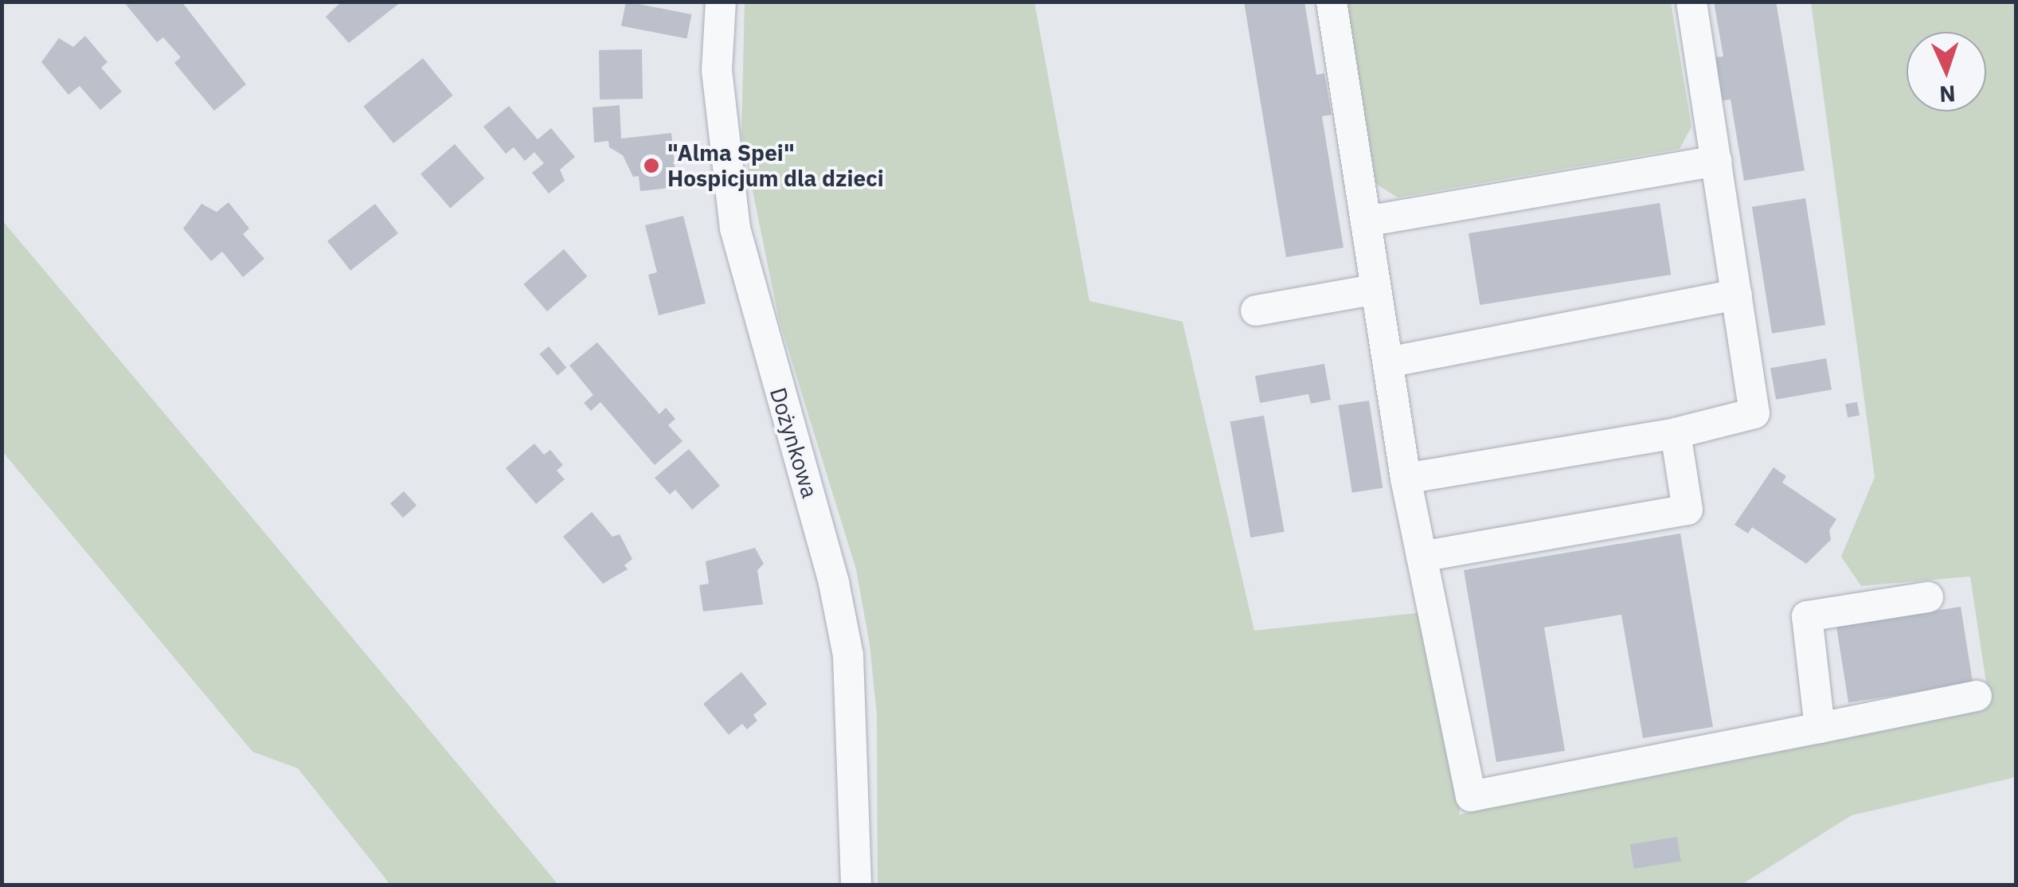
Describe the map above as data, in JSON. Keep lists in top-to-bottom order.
{
  "streets": {
    "street": ["Dożynkowa"]
  },
  "places": ["\"Alma Spei\" Hospicjum dla dzieci"],
  "north": "bottom"
}
